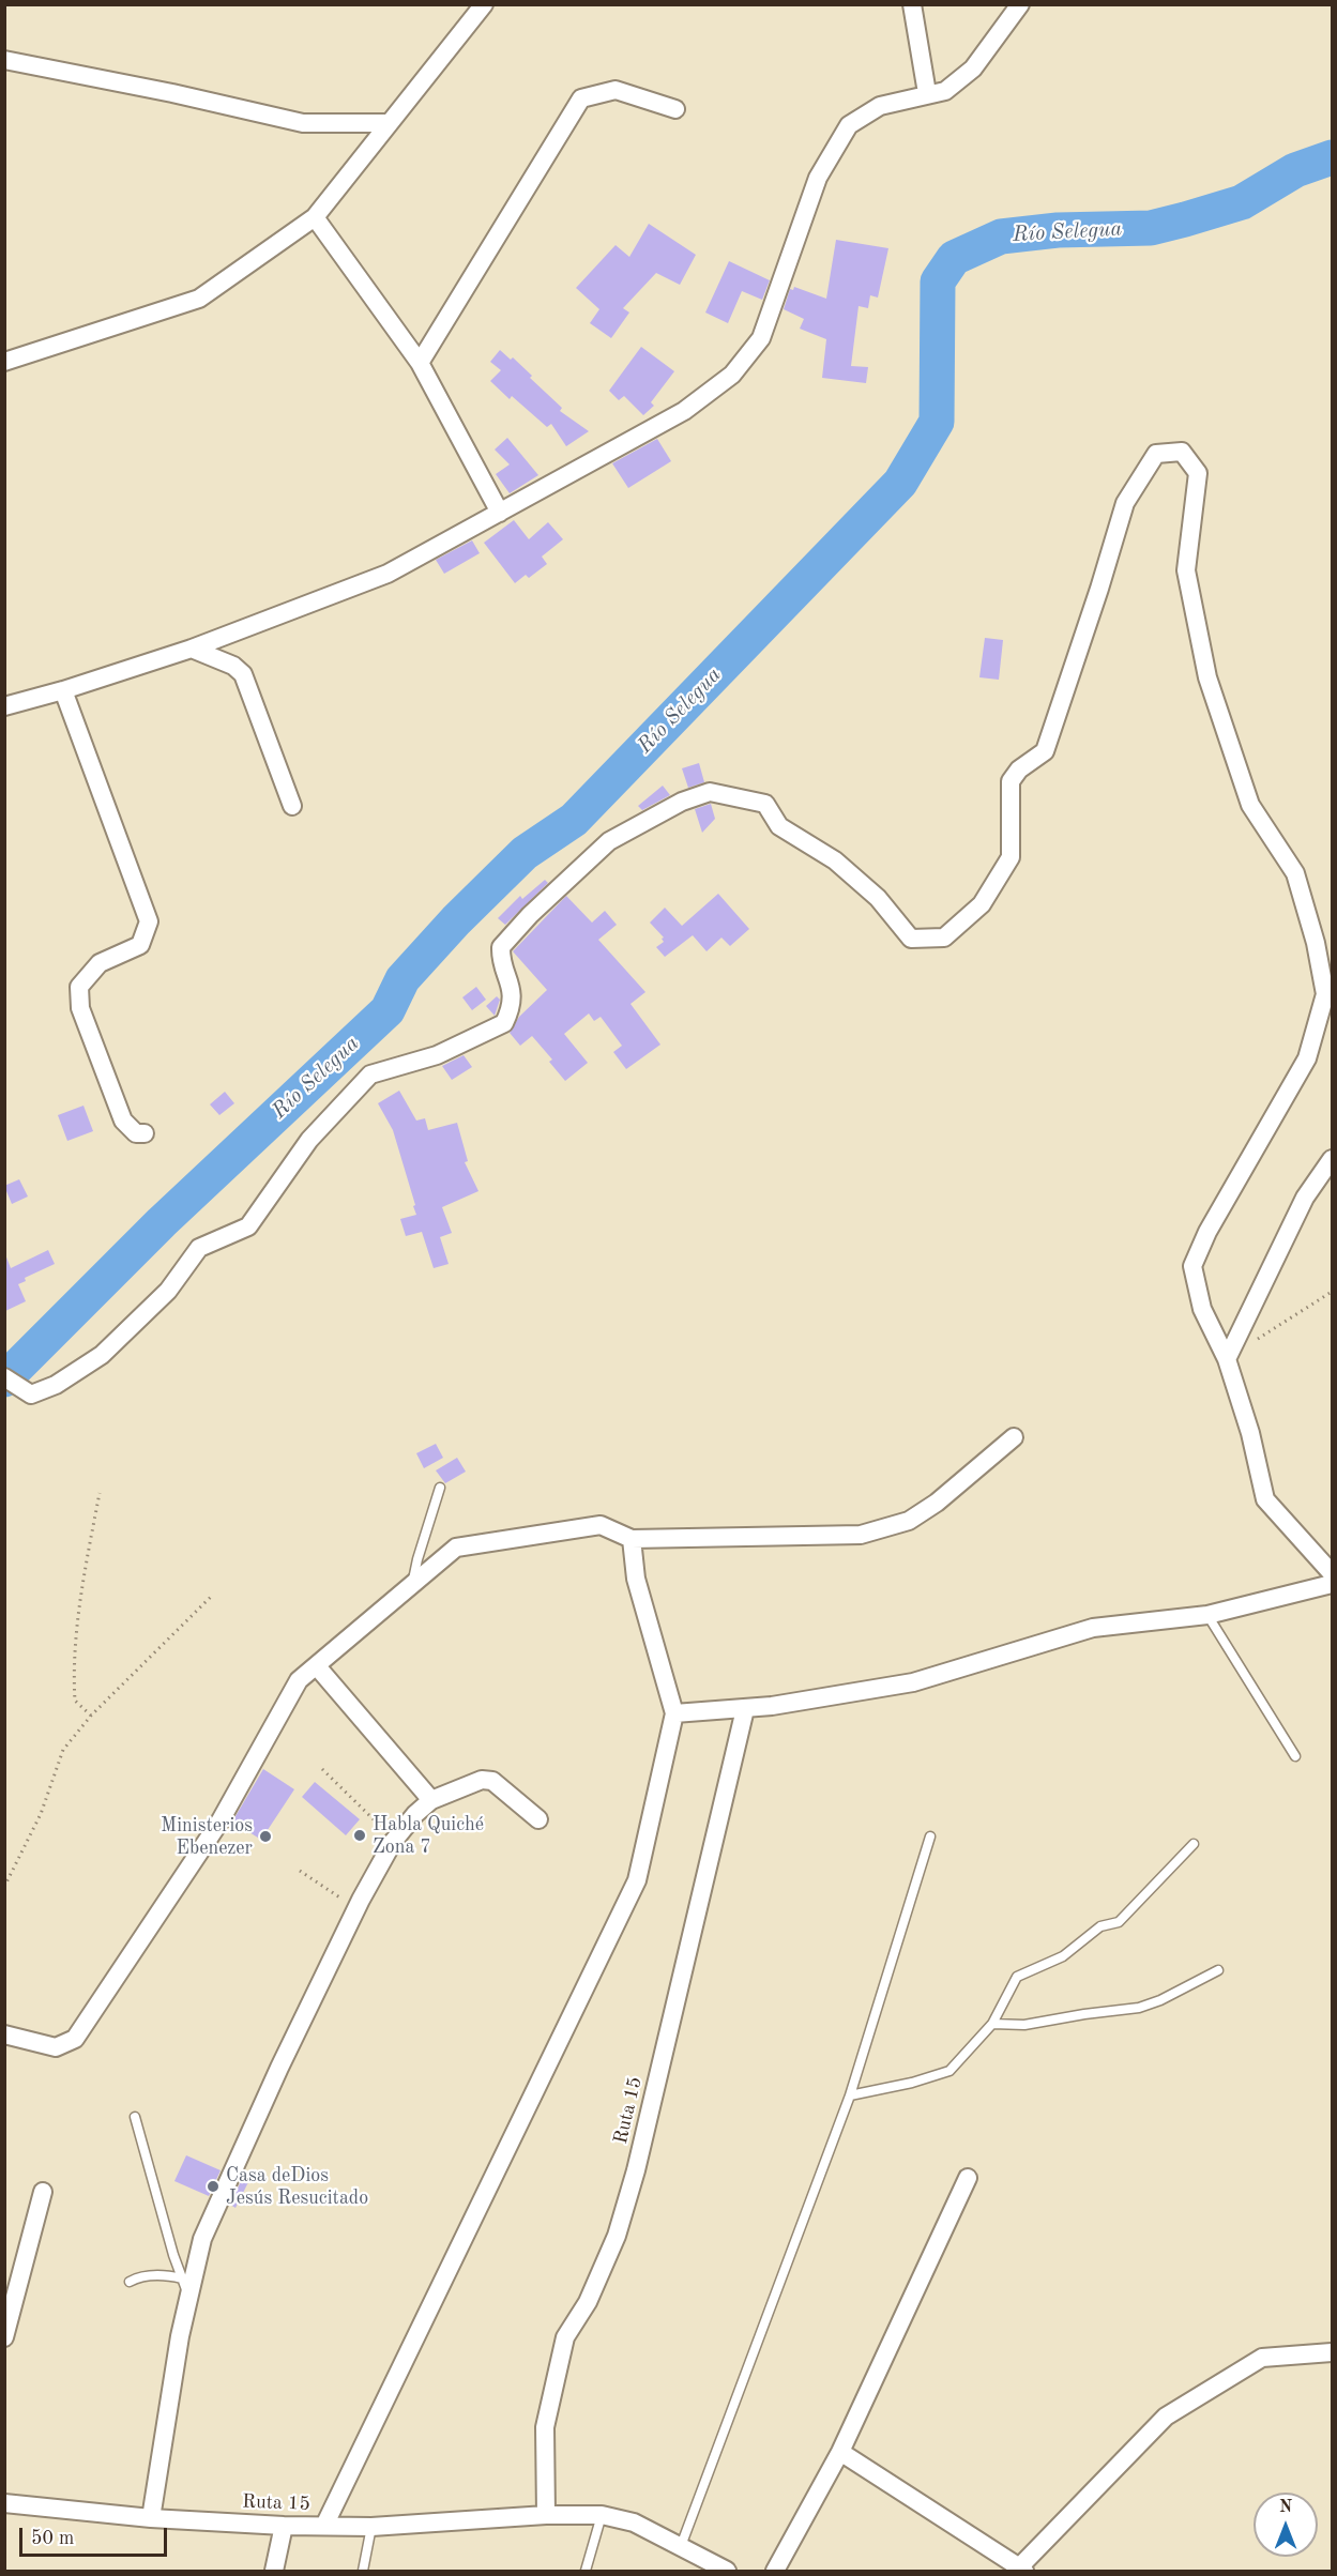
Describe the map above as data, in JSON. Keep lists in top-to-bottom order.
{
  "streets": {
    "street": ["Ruta 15"]
  },
  "water": ["Río Selegua"],
  "places": ["Habla Quiché Zona 7", "Ministerios Ebenezer", "Casa deDios Jesús Resucitado"],
  "scale_bar": "50 m",
  "north": "top"
}
